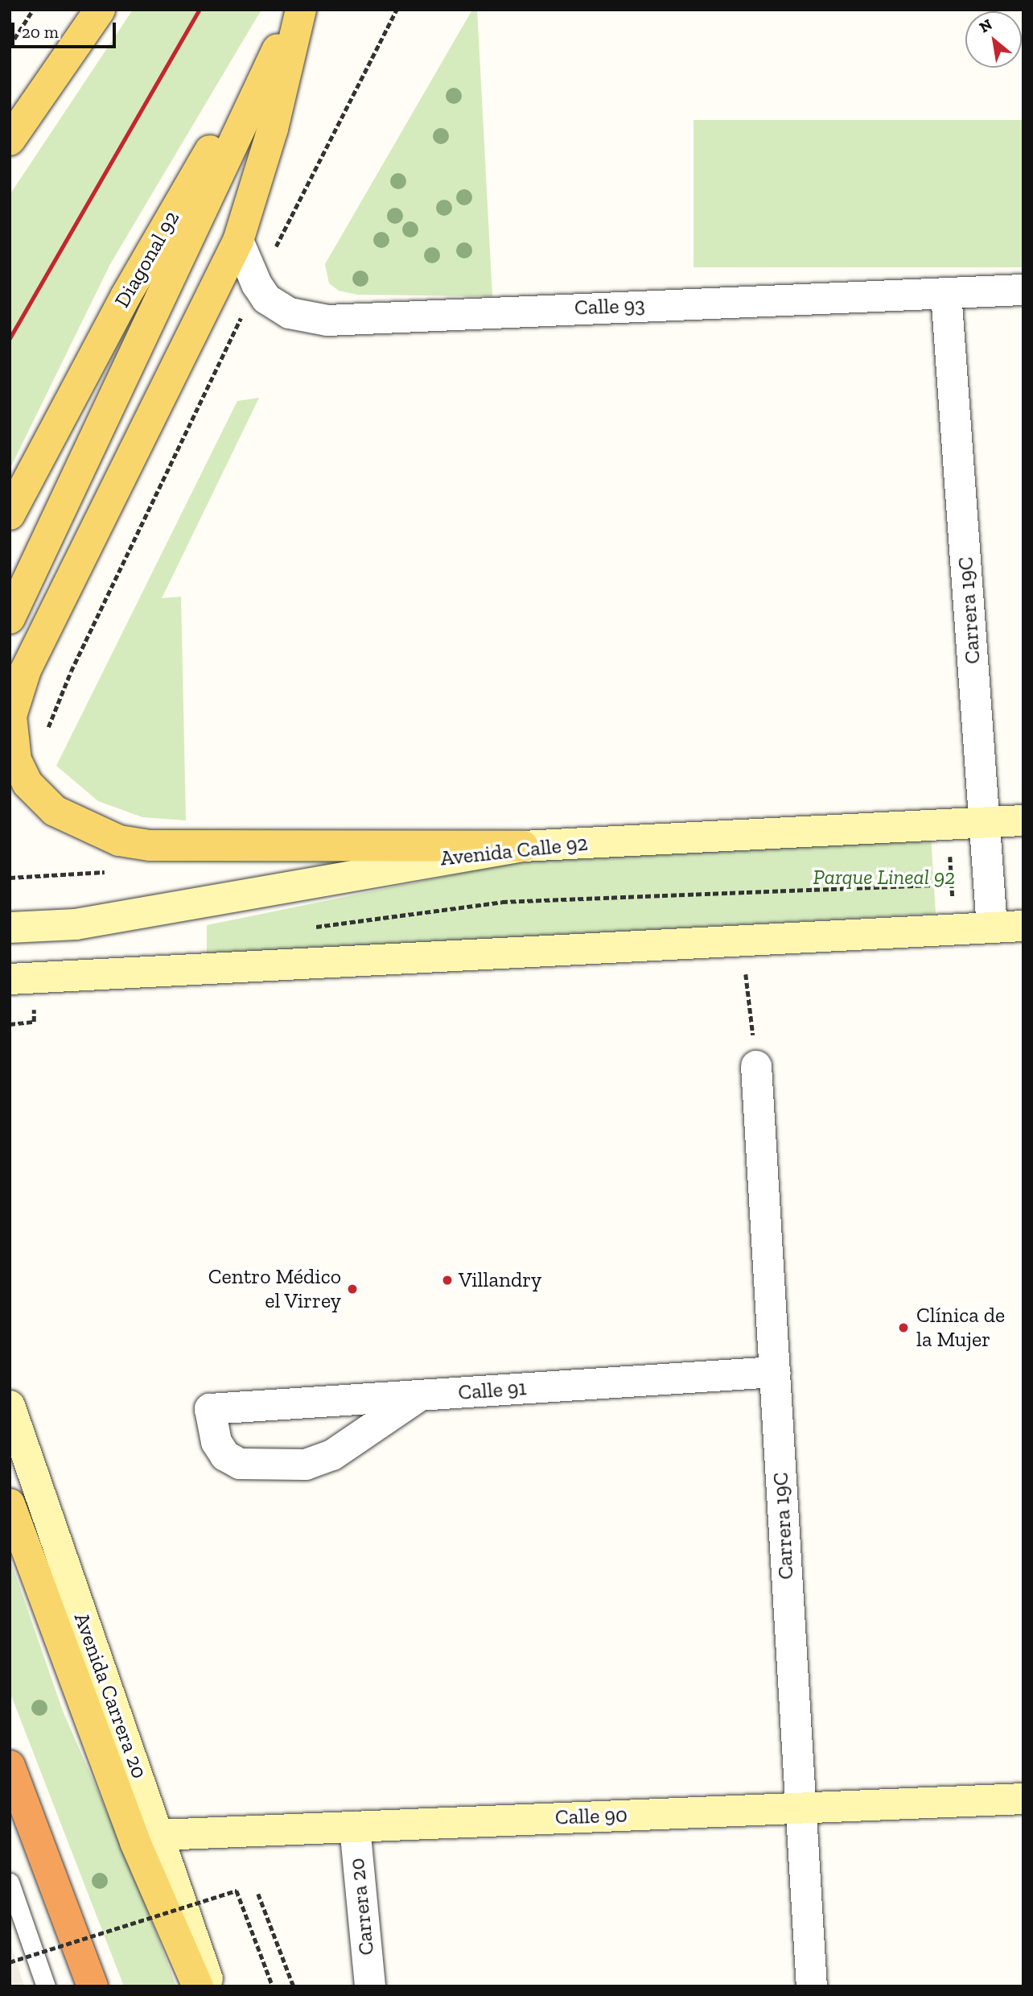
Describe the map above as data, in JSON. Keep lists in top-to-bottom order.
{
  "streets": {
    "main road": [
      "Diagonal 92",
      "Avenida Calle 92",
      "Avenida Carrera 20",
      "Calle 90"
    ],
    "street": [
      "Calle 93",
      "Carrera 19C",
      "Calle 91",
      "Carrera 20"
    ]
  },
  "crossings": [
    ["Calle 93", "Carrera 19C"],
    ["Carrera 19C", "Avenida Calle 92"],
    ["Carrera 19C", "Calle 91"],
    ["Carrera 19C", "Calle 90"],
    ["Avenida Carrera 20", "Calle 90"],
    ["Calle 90", "Carrera 20"]
  ],
  "parks": ["Parque Lineal 92"],
  "places": ["Villandry", "Centro Médico el Virrey", "Clínica de la Mujer"],
  "scale_bar": "20 m",
  "north": "top left"
}
